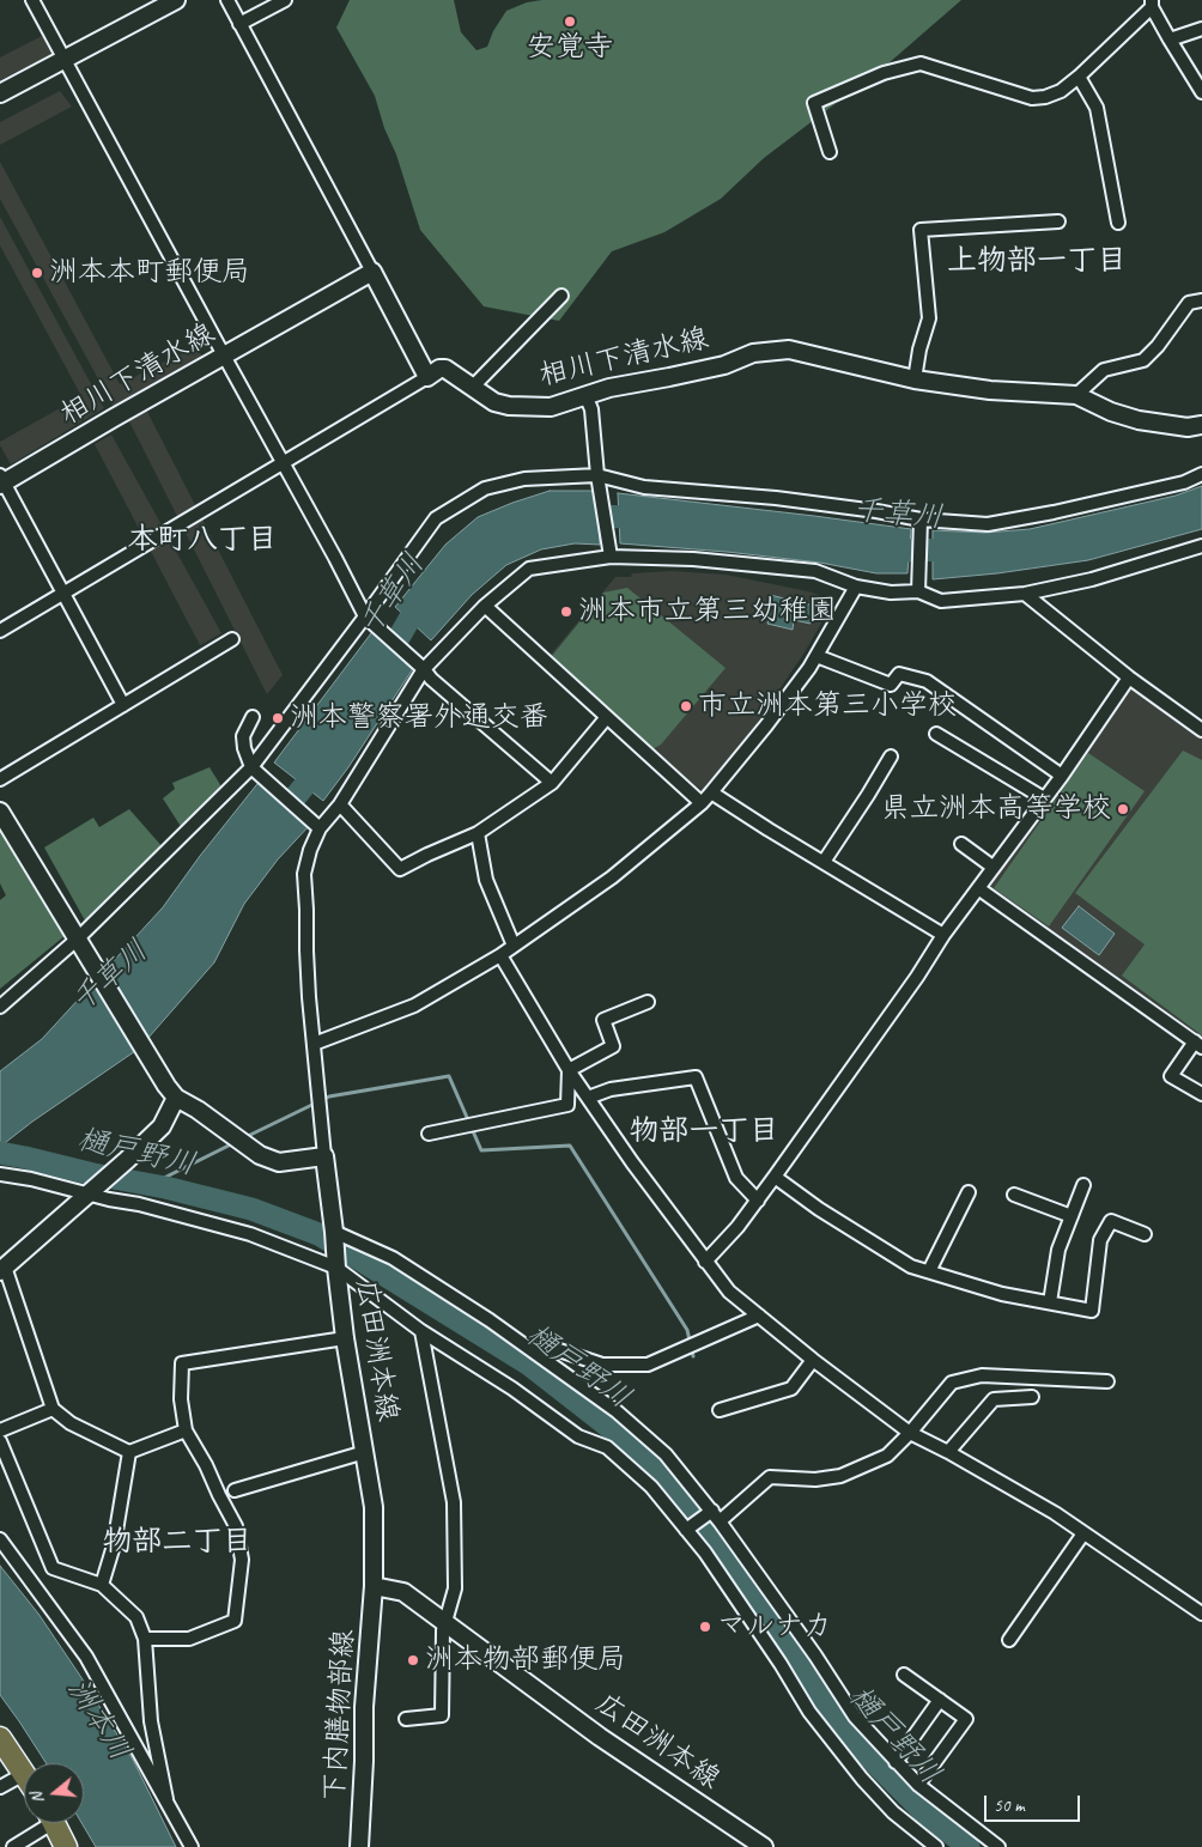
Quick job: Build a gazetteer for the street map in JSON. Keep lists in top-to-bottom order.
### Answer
{
  "streets": {
    "main road": ["相川下清水線", "広田洲本線", "下内膳物部線"]
  },
  "crossings": [
    ["広田洲本線", "下内膳物部線"]
  ],
  "districts": [
    "上物部一丁目",
    "本町八丁目",
    "物部一丁目",
    "物部二丁目"
  ],
  "water": ["千草川", "樋戸野川", "洲本川"],
  "places": [
    "安覚寺",
    "洲本本町郵便局",
    "洲本市立第三幼稚園",
    "市立洲本第三小学校",
    "洲本警察署外通交番",
    "県立洲本高等学校",
    "マルナカ",
    "洲本物部郵便局"
  ],
  "scale_bar": "50 m",
  "north": "left"
}
